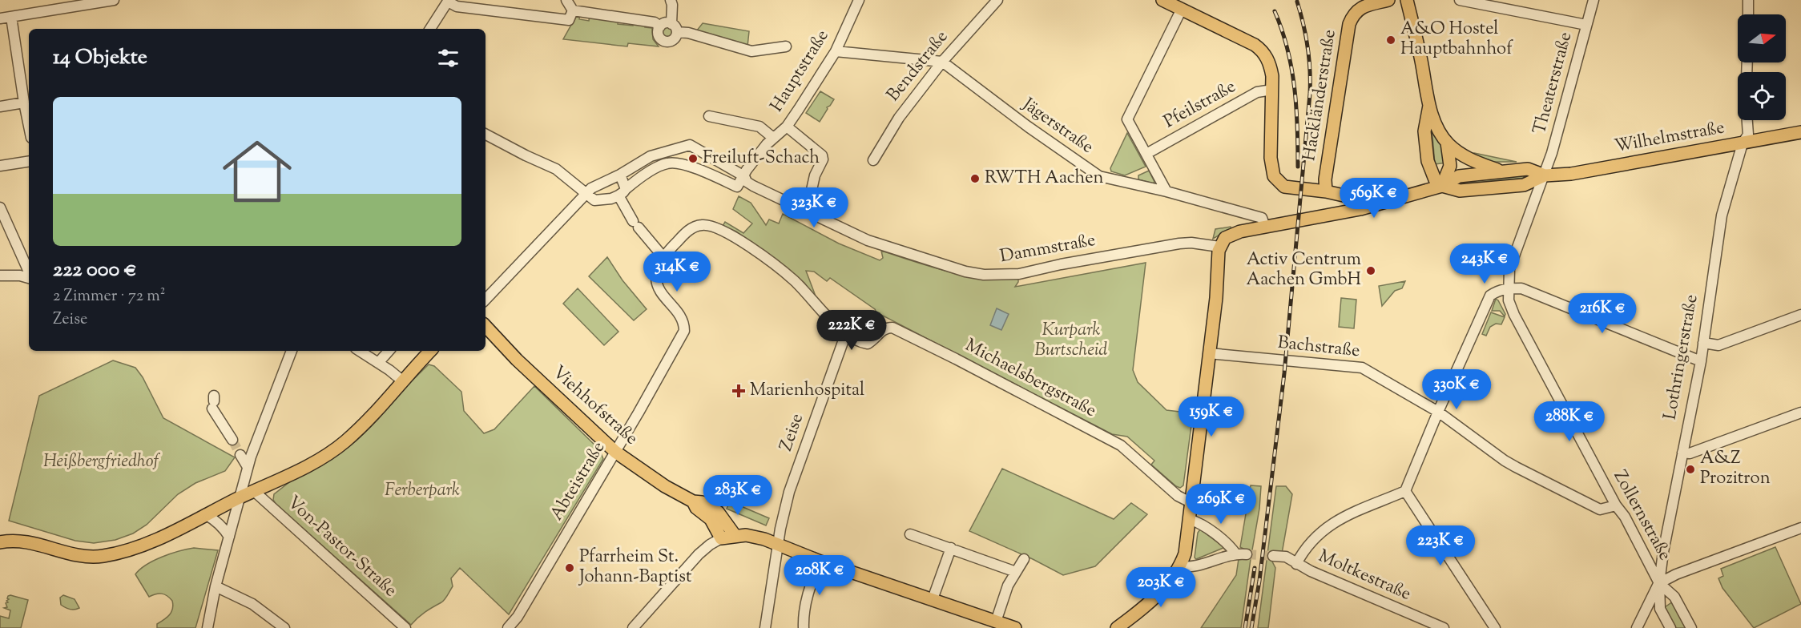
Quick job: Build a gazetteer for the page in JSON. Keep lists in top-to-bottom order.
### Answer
{
  "streets": {
    "main road": ["Hackländerstraße", "Wilhelmstraße", "Viehhofstraße"],
    "street": [
      "Bendstraße",
      "Hauptstraße",
      "Theaterstraße",
      "Pfeilstraße",
      "Jägerstraße",
      "Dammstraße",
      "Bachstraße",
      "Lothringerstraße",
      "Michaelsbergstraße",
      "Zeise",
      "Abteistraße",
      "Zollernstraße",
      "Von-Pastor-Straße",
      "Moltkestraße"
    ]
  },
  "crossings": [
    ["Bendstraße", "Jägerstraße"],
    ["Hauptstraße", "Dammstraße"],
    ["Theaterstraße", "Wilhelmstraße"],
    ["Theaterstraße", "Zollernstraße"],
    ["Wilhelmstraße", "Lothringerstraße"],
    ["Wilhelmstraße", "Zollernstraße"],
    ["Bachstraße", "Zollernstraße"],
    ["Lothringerstraße", "Zollernstraße"],
    ["Michaelsbergstraße", "Zeise"],
    ["Viehhofstraße", "Abteistraße"]
  ],
  "parks": ["Kurpark Burtscheid", "Heißbergfriedhof", "Ferberpark"],
  "places": {
    "other": [
      "A&O Hostel Hauptbahnhof",
      "Freiluft-Schach",
      "RWTH Aachen",
      "Activ Centrum Aachen GmbH",
      "A&Z Prozitron",
      "Pfarrheim St. Johann-Baptist"
    ],
    "health": ["Marienhospital"]
  },
  "north": "right",
  "page": {
    "heading": "14 Objekte",
    "list": [
      {
        "name": "222 000 €",
        "note": "2 Zimmer · 72 m² · Zeise"
      }
    ],
    "price": [
      "569K €",
      "323K €",
      "243K €",
      "314K €",
      "216K €",
      "222K €",
      "330K €",
      "159K €",
      "288K €",
      "283K €",
      "269K €",
      "223K €",
      "208K €",
      "203K €"
    ]
  }
}
